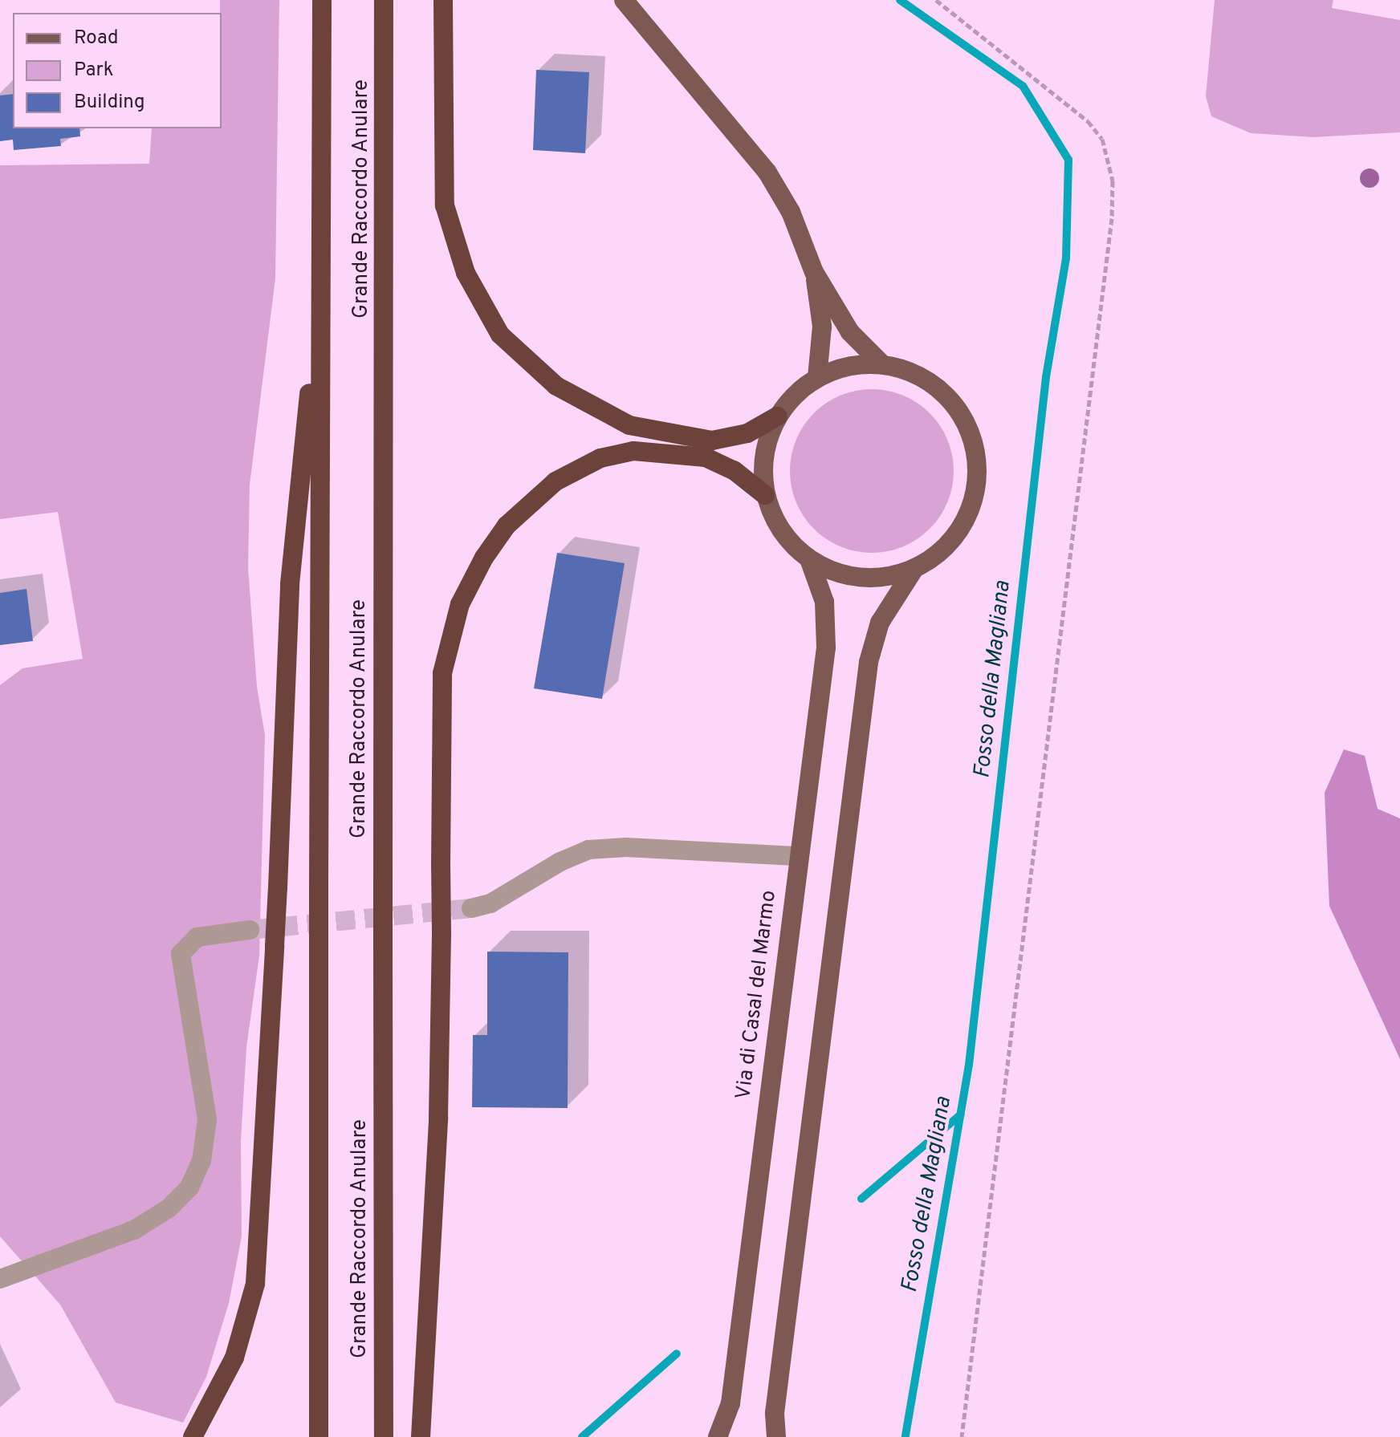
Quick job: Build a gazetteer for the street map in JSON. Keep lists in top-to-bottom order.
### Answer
{
  "streets": {
    "highway": ["Grande Raccordo Anulare"],
    "main road": ["Via di Casal del Marmo"]
  },
  "water": ["Fosso della Magliana"],
  "legend": ["Road", "Park", "Building"]
}
